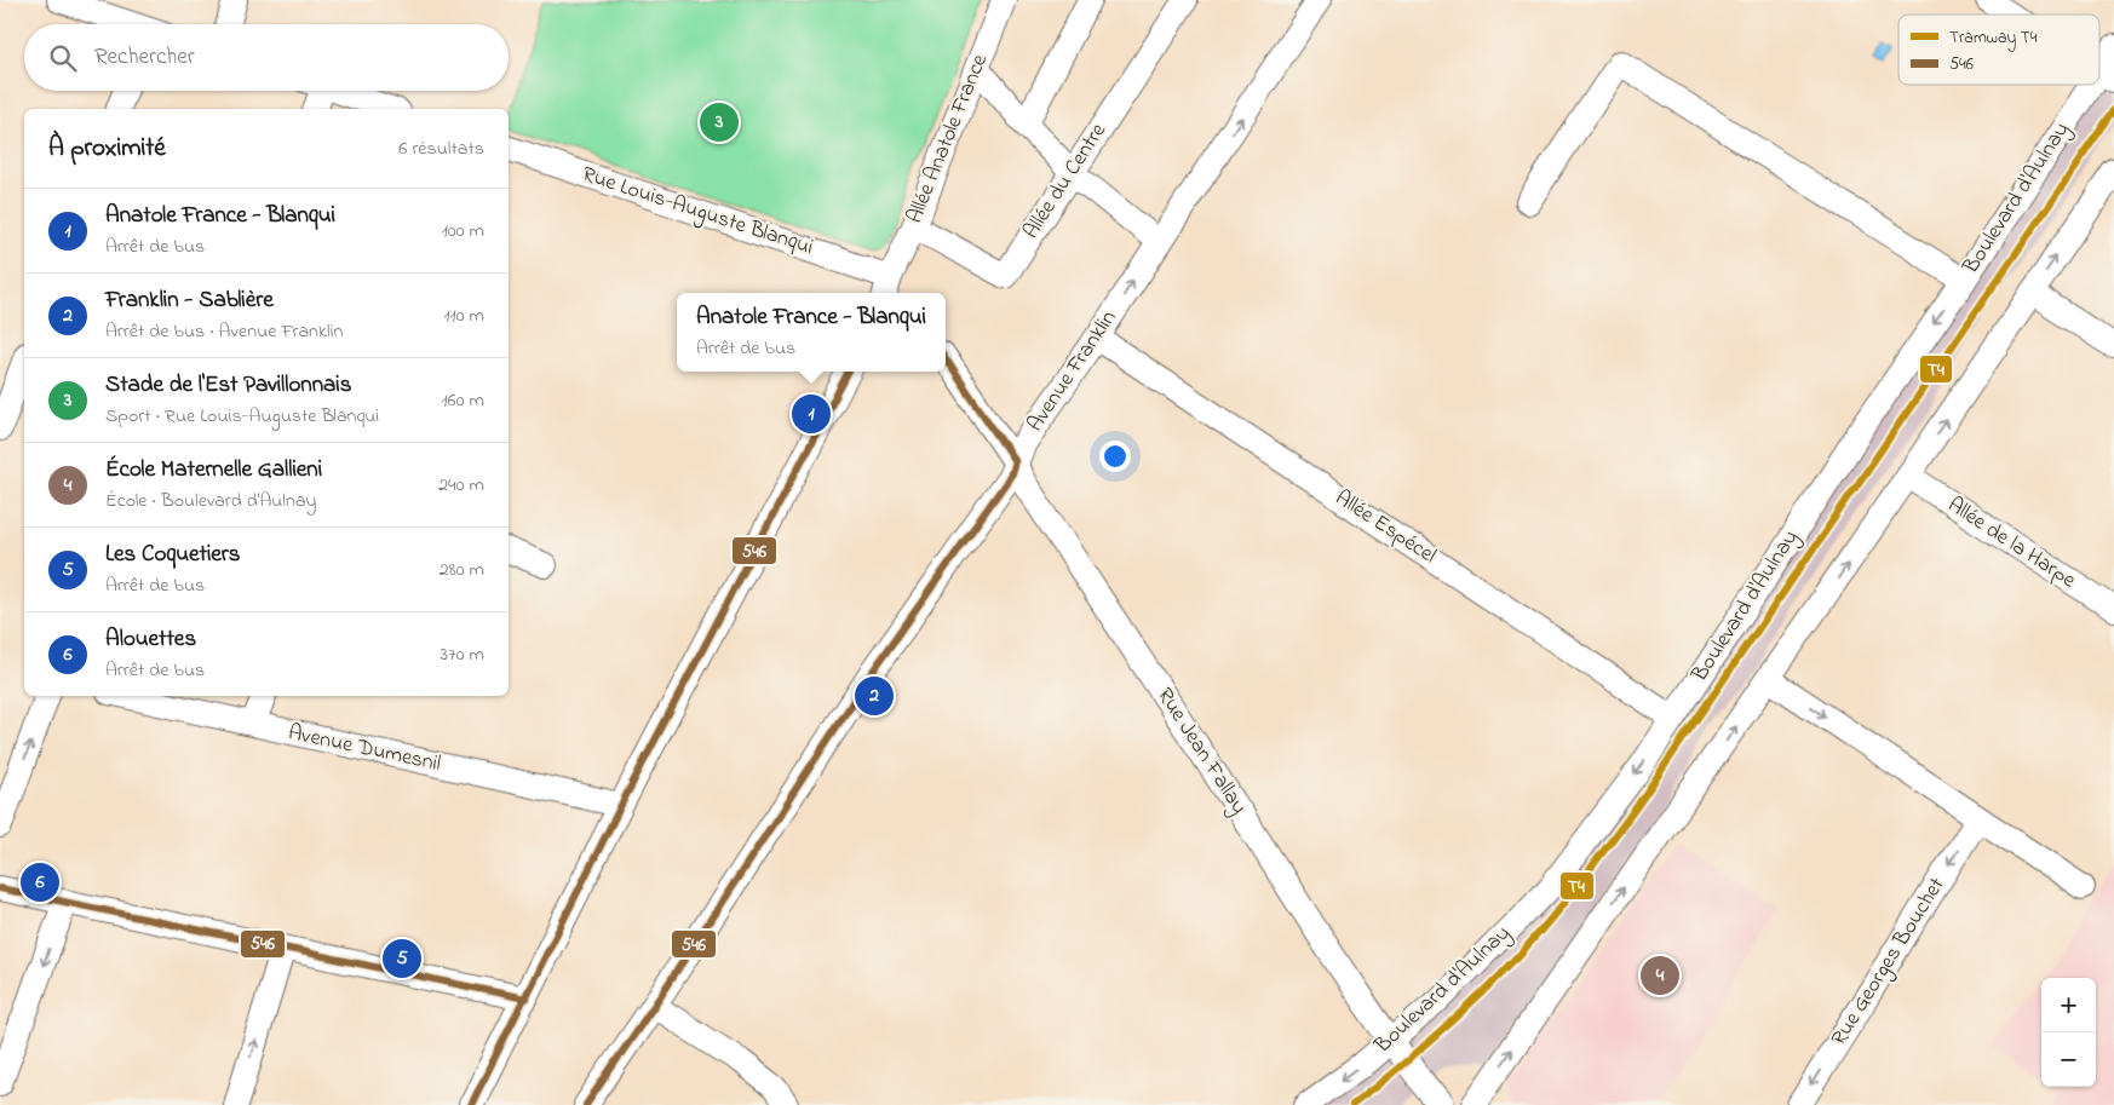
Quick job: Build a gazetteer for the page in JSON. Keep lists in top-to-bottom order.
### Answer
{
  "streets": {
    "street": [
      "Allée Anatole France",
      "Allée du Centre",
      "Boulevard d'Aulnay",
      "Rue Louis-Auguste Blanqui",
      "Avenue Franklin",
      "Allée Espécel",
      "Allée de la Harpe",
      "Avenue Dumesnil",
      "Rue Jean Fallay",
      "Rue Georges Bouchet"
    ]
  },
  "crossings": [
    ["Allée Anatole France", "Allée du Centre"],
    ["Allée Anatole France", "Rue Louis-Auguste Blanqui"],
    ["Boulevard d'Aulnay", "Allée Espécel"],
    ["Boulevard d'Aulnay", "Rue Jean Fallay"],
    ["Avenue Franklin", "Allée Espécel"],
    ["Avenue Franklin", "Rue Jean Fallay"]
  ],
  "one_way": ["Rue Georges Bouchet"],
  "lines": ["tram line T4", "transit line 546"],
  "legend": ["Tramway T4", "546"],
  "page": {
    "search": "Rechercher",
    "pins": [
      "3",
      "1",
      "2",
      "6",
      "5",
      "4"
    ],
    "heading": ["À proximité", "6 résultats"],
    "list": [
      {
        "mark": "1",
        "name": "Anatole France - Blanqui",
        "note": "Arrêt de bus",
        "value": "100 m"
      },
      {
        "mark": "2",
        "name": "Franklin - Sablière",
        "note": "Arrêt de bus · Avenue Franklin",
        "value": "110 m"
      },
      {
        "mark": "3",
        "name": "Stade de l'Est Pavillonnais",
        "note": "Sport · Rue Louis-Auguste Blanqui",
        "value": "160 m"
      },
      {
        "mark": "4",
        "name": "École Maternelle Gallieni",
        "note": "École · Boulevard d'Aulnay",
        "value": "240 m"
      },
      {
        "mark": "5",
        "name": "Les Coquetiers",
        "note": "Arrêt de bus",
        "value": "280 m"
      },
      {
        "mark": "6",
        "name": "Alouettes",
        "note": "Arrêt de bus",
        "value": "370 m"
      }
    ],
    "popup": ["Anatole France - Blanqui", "Arrêt de bus"],
    "map_buttons": ["+", "−"]
  }
}
